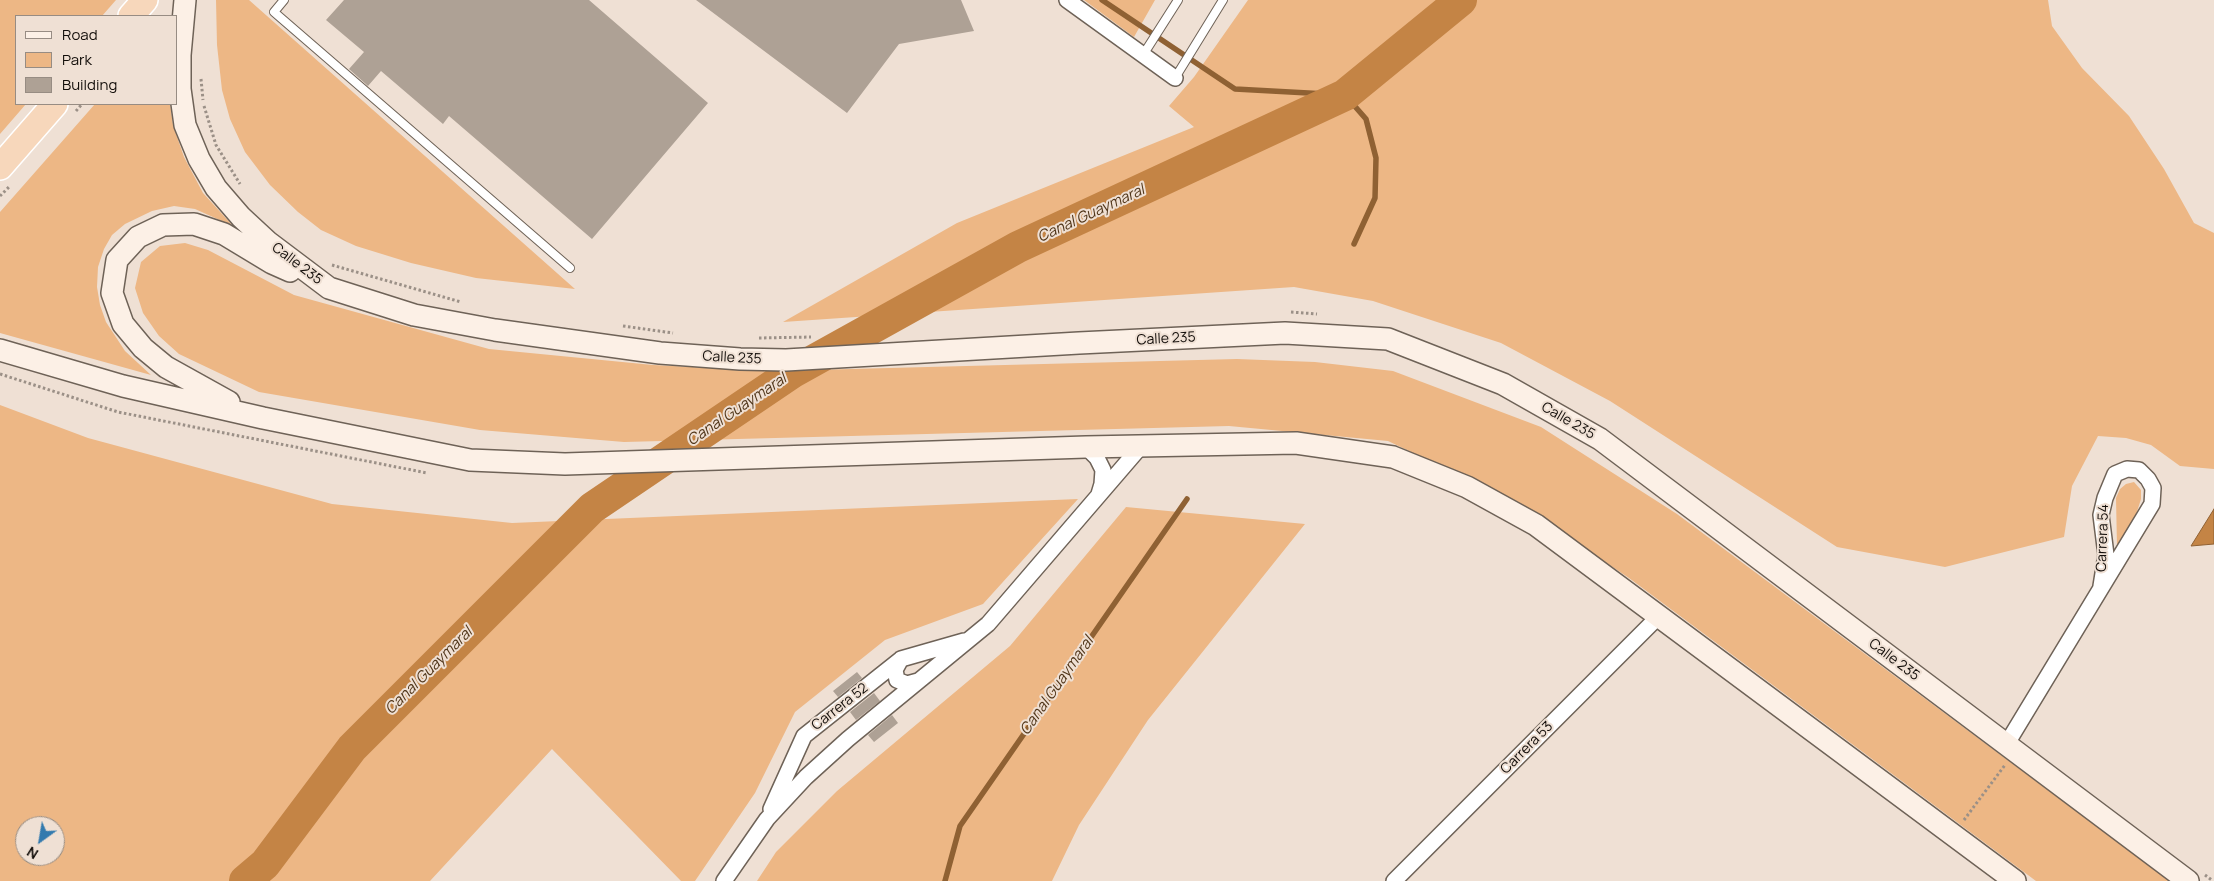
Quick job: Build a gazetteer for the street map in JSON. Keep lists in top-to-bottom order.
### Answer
{
  "streets": {
    "main road": ["Calle 235"],
    "street": ["Carrera 54", "Carrera 52", "Carrera 53"]
  },
  "crossings": [
    ["Calle 235", "Carrera 54"]
  ],
  "water": ["Canal Guaymaral"],
  "legend": ["Road", "Park", "Building"],
  "north": "bottom left"
}
